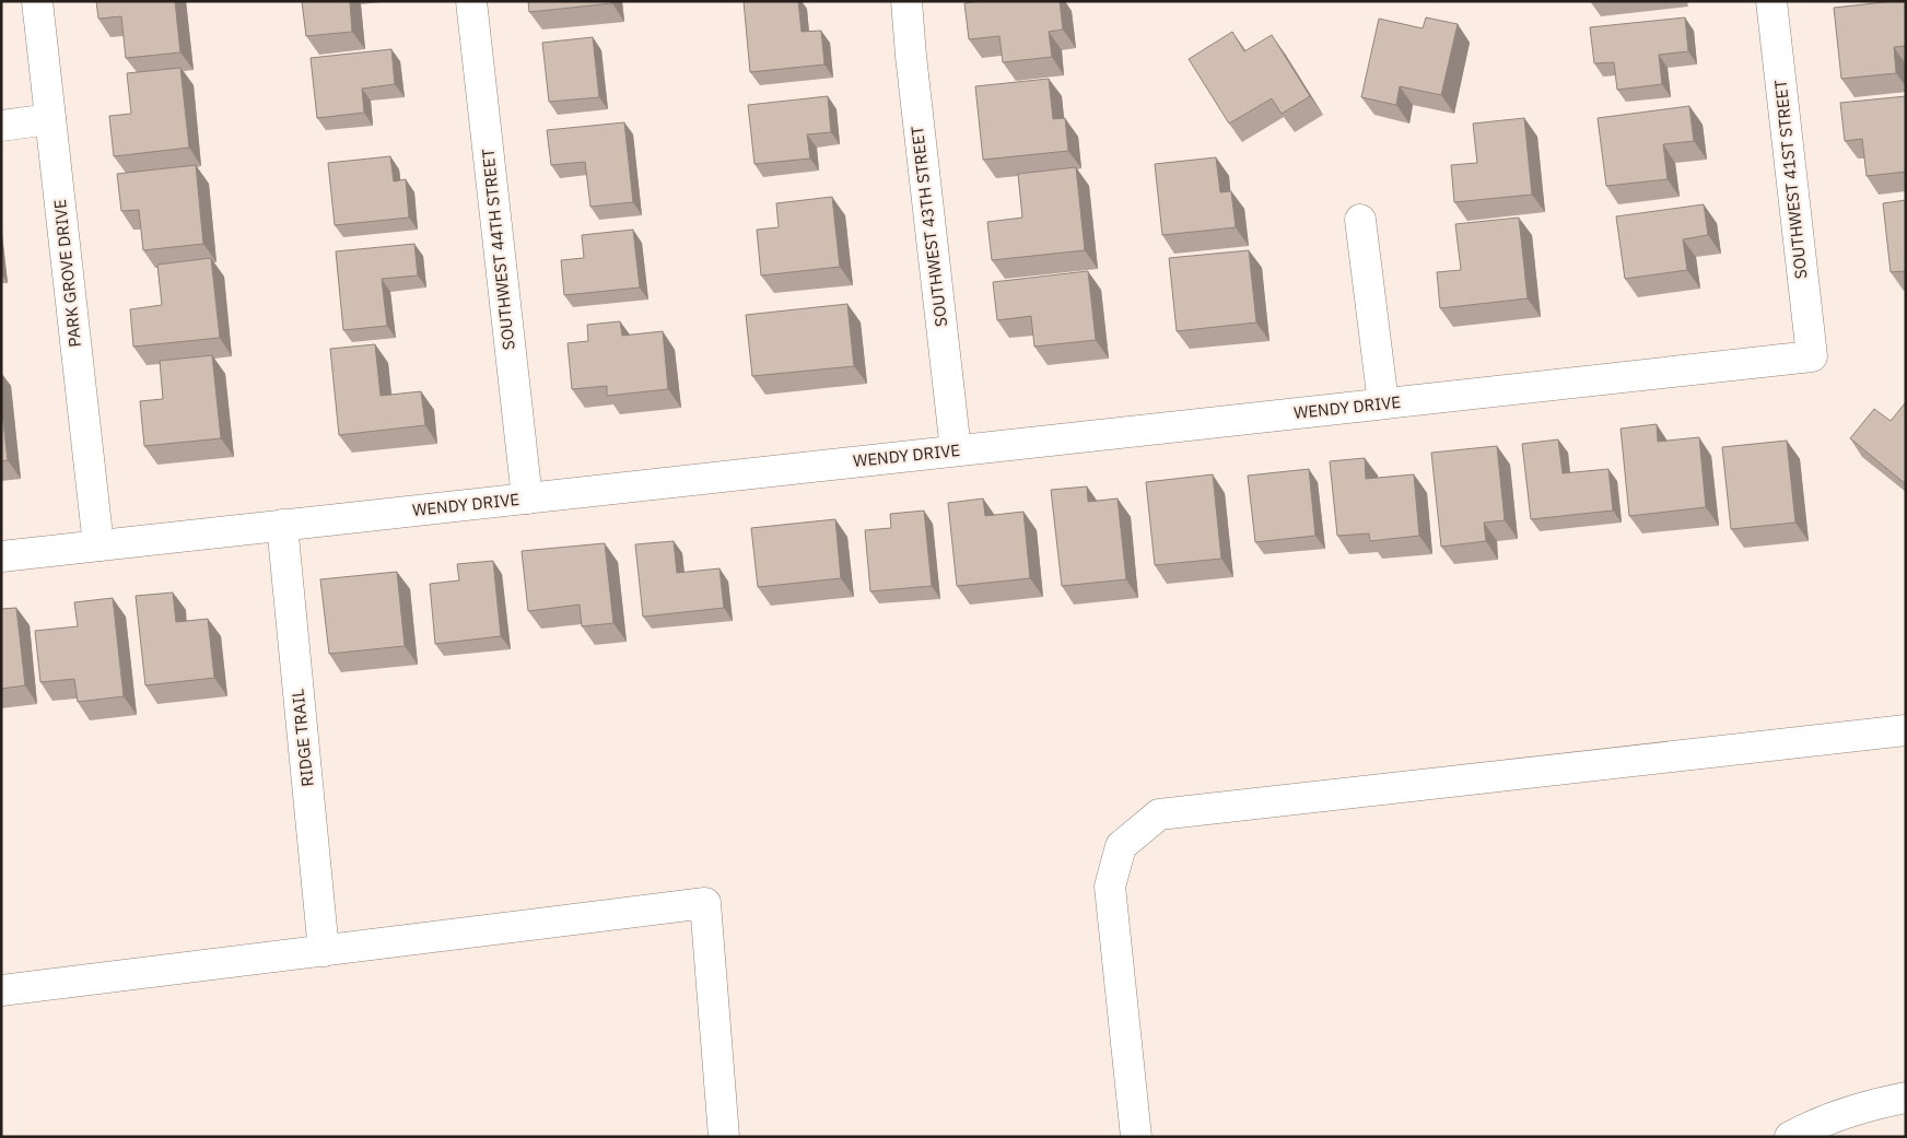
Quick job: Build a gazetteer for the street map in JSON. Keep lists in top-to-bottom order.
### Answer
{
  "streets": {
    "street": [
      "SOUTHWEST 41ST STREET",
      "SOUTHWEST 43TH STREET",
      "SOUTHWEST 44TH STREET",
      "PARK GROVE DRIVE",
      "WENDY DRIVE",
      "RIDGE TRAIL"
    ]
  },
  "crossings": [
    ["SOUTHWEST 41ST STREET", "WENDY DRIVE"],
    ["SOUTHWEST 43TH STREET", "WENDY DRIVE"],
    ["SOUTHWEST 44TH STREET", "WENDY DRIVE"],
    ["PARK GROVE DRIVE", "WENDY DRIVE"],
    ["WENDY DRIVE", "RIDGE TRAIL"]
  ]
}
